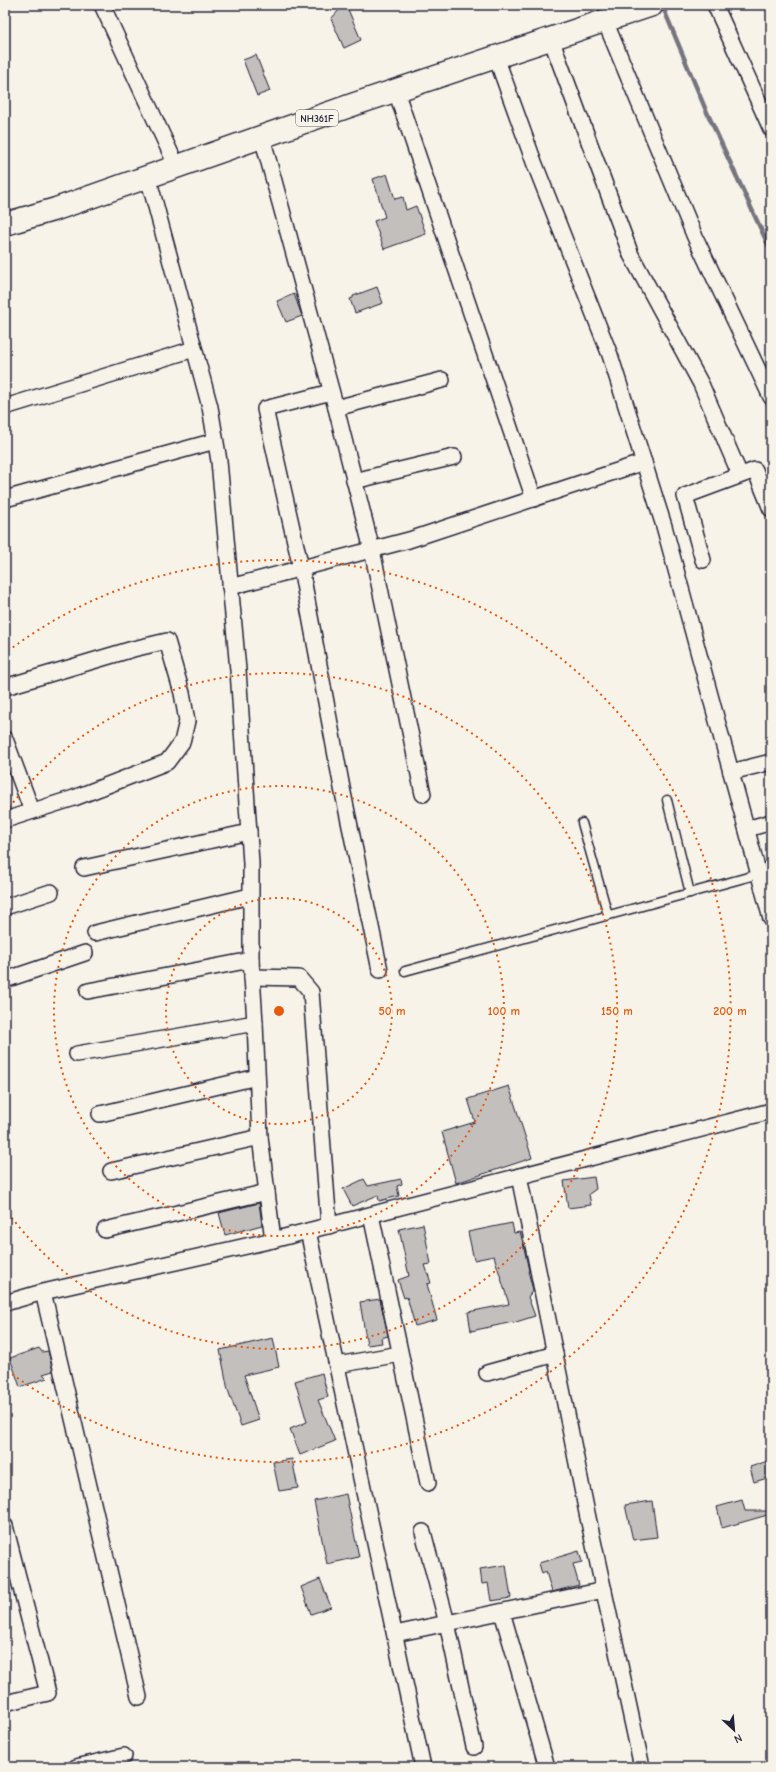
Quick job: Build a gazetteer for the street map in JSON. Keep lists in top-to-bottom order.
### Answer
{
  "streets": {
    "highway": ["NH361F"]
  },
  "north": "bottom right",
  "rings": [
    "50 m",
    "100 m",
    "150 m",
    "200 m"
  ]
}
